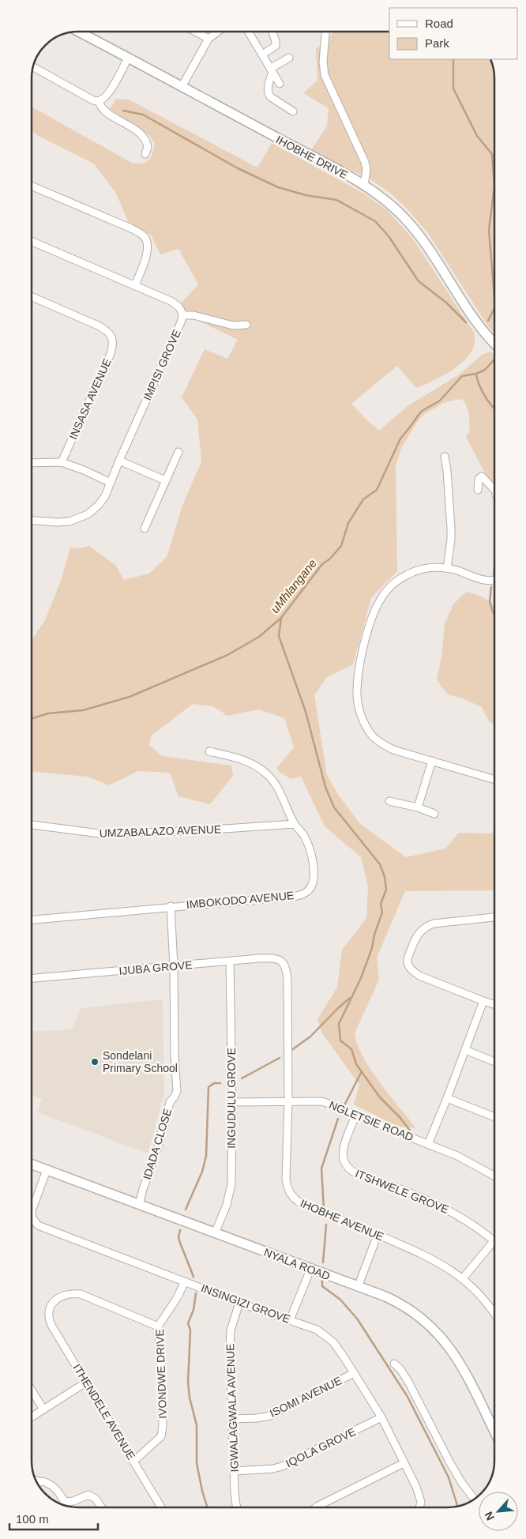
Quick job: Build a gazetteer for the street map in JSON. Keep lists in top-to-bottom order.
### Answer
{
  "streets": {
    "street": [
      "IHOBHE DRIVE",
      "IMPISI GROVE",
      "INSASA AVENUE",
      "UMZABALAZO AVENUE",
      "IMBOKODO AVENUE",
      "IJUBA GROVE",
      "INGUDULU GROVE",
      "NGLETSIE ROAD",
      "IDADA CLOSE",
      "ITSHWELE GROVE",
      "IHOBHE AVENUE",
      "NYALA ROAD",
      "INSINGIZI GROVE",
      "IVONDWE DRIVE",
      "ISOMI AVENUE",
      "IGWALAGWALA AVENUE",
      "ITHENDELE AVENUE",
      "IQOLA GROVE"
    ]
  },
  "crossings": [
    ["UMZABALAZO AVENUE", "IMBOKODO AVENUE"],
    ["IMBOKODO AVENUE", "IDADA CLOSE"],
    ["IJUBA GROVE", "INGUDULU GROVE"],
    ["IJUBA GROVE", "IDADA CLOSE"],
    ["IJUBA GROVE", "IHOBHE AVENUE"],
    ["INGUDULU GROVE", "NGLETSIE ROAD"],
    ["INGUDULU GROVE", "NYALA ROAD"],
    ["NGLETSIE ROAD", "ITSHWELE GROVE"],
    ["NGLETSIE ROAD", "IHOBHE AVENUE"],
    ["IDADA CLOSE", "NYALA ROAD"],
    ["NYALA ROAD", "INSINGIZI GROVE"],
    ["INSINGIZI GROVE", "IVONDWE DRIVE"],
    ["INSINGIZI GROVE", "ISOMI AVENUE"],
    ["INSINGIZI GROVE", "IGWALAGWALA AVENUE"],
    ["INSINGIZI GROVE", "IQOLA GROVE"],
    ["IVONDWE DRIVE", "ITHENDELE AVENUE"],
    ["ISOMI AVENUE", "IGWALAGWALA AVENUE"],
    ["IGWALAGWALA AVENUE", "IQOLA GROVE"]
  ],
  "water": ["uMhlangane"],
  "places": ["Sondelani Primary School"],
  "legend": ["Road", "Park"],
  "scale_bar": "100 m",
  "north": "bottom left"
}
